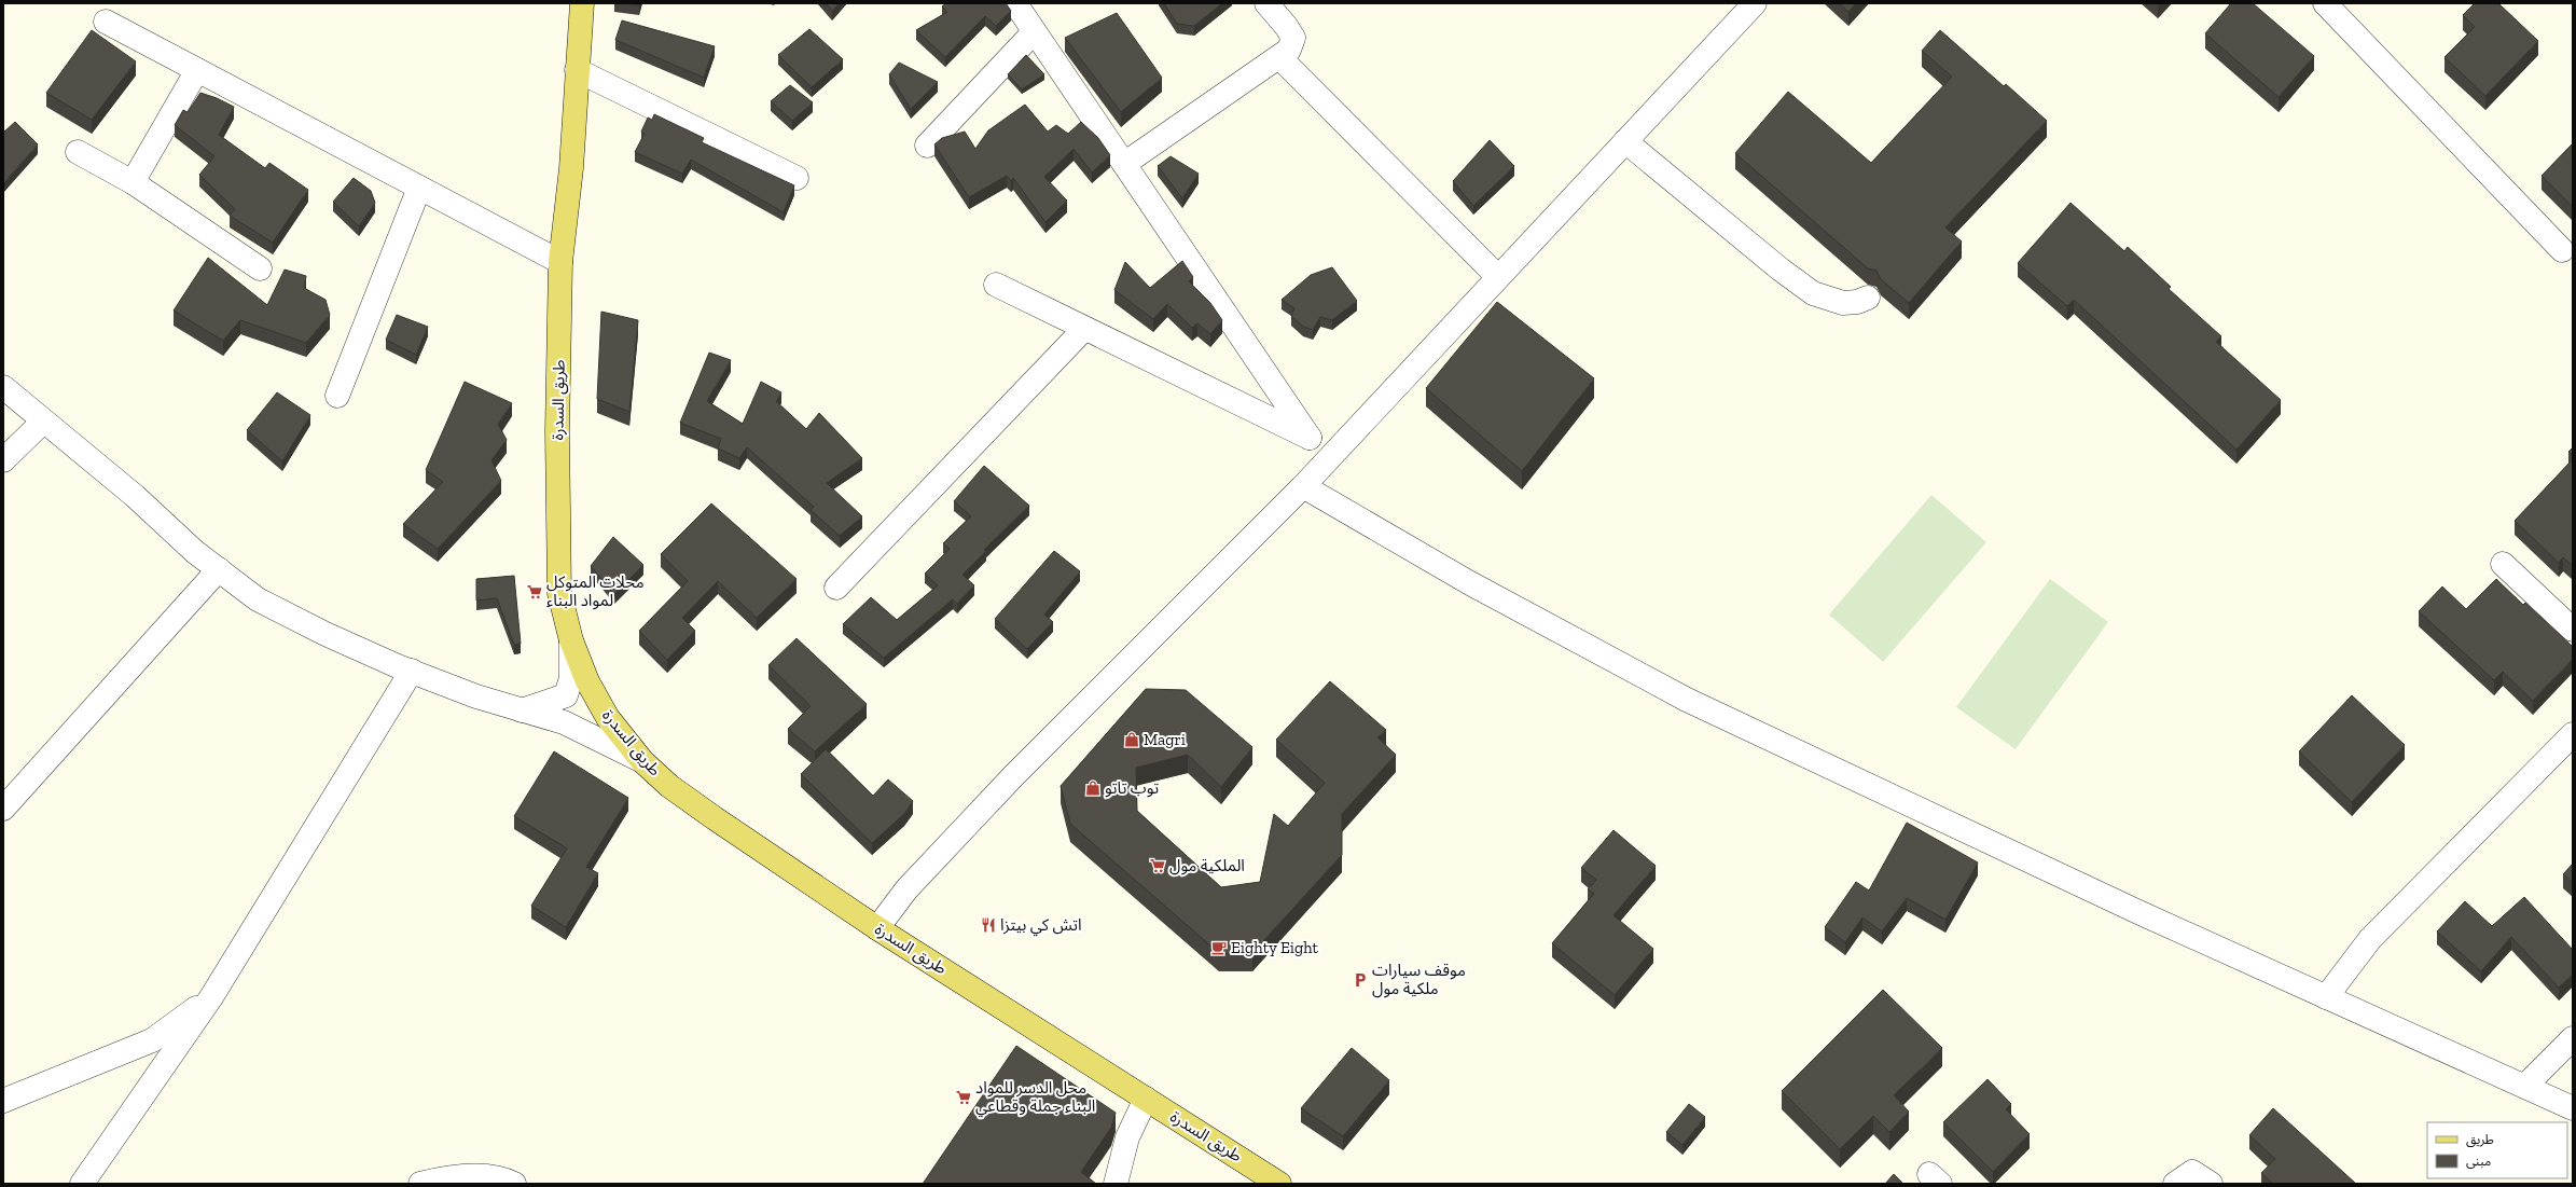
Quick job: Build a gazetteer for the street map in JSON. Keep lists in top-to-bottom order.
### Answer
{
  "streets": {
    "main road": ["طريق السدرة"]
  },
  "places": {
    "supermarket": ["محلات المتوكل لمواد البناء", "الملكية مول", "محل الدسر للمواد البناء جملة وقطاعي"],
    "shop": ["Magri", "توب تاتو"],
    "restaurant": ["اتش كي بيتزا"],
    "cafe": ["Eighty Eight"],
    "parking": ["موقف سيارات ملكية مول"]
  },
  "legend": ["طريق", "مبنى"]
}
